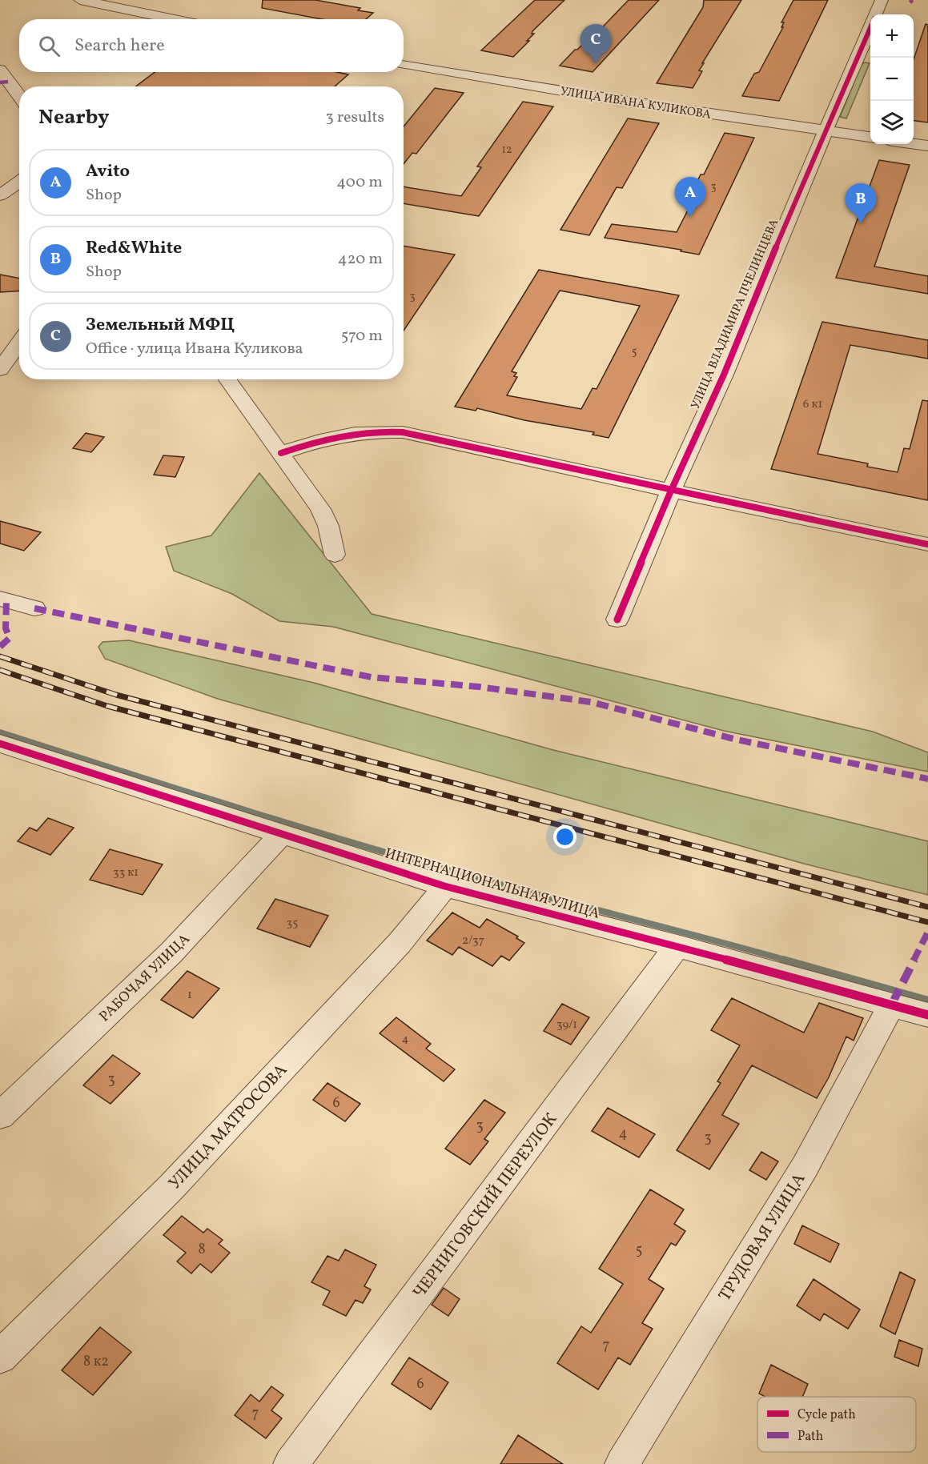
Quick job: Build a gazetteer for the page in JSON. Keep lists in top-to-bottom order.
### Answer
{
  "streets": {
    "street": [
      "УЛИЦА ИВАНА КУЛИКОВА",
      "УЛИЦА ВЛАДИМИРА ПЧЕЛИНЦЕВА",
      "ИНТЕРНАЦИОНАЛЬНАЯ УЛИЦА",
      "РАБОЧАЯ УЛИЦА",
      "УЛИЦА МАТРОСОВА",
      "ЧЕРНИГОВСКИЙ ПЕРЕУЛОК",
      "ТРУДОВАЯ УЛИЦА"
    ]
  },
  "crossings": [
    ["УЛИЦА ИВАНА КУЛИКОВА", "УЛИЦА ВЛАДИМИРА ПЧЕЛИНЦЕВА"],
    ["ИНТЕРНАЦИОНАЛЬНАЯ УЛИЦА", "РАБОЧАЯ УЛИЦА"],
    ["ИНТЕРНАЦИОНАЛЬНАЯ УЛИЦА", "УЛИЦА МАТРОСОВА"],
    ["ИНТЕРНАЦИОНАЛЬНАЯ УЛИЦА", "ЧЕРНИГОВСКИЙ ПЕРЕУЛОК"],
    ["ИНТЕРНАЦИОНАЛЬНАЯ УЛИЦА", "ТРУДОВАЯ УЛИЦА"]
  ],
  "house_numbers": [
    "12",
    "3",
    "3",
    "5",
    "6 к1",
    "33 к1",
    "35",
    "2/37",
    "1",
    "39/1",
    "4",
    "3",
    "6",
    "3",
    "4",
    "3",
    "8",
    "5",
    "7",
    "8 к2",
    "6",
    "7"
  ],
  "legend": ["Cycle path", "Path"],
  "page": {
    "map_buttons": ["+", "−"],
    "search": "Search here",
    "pins": ["C", "A", "B"],
    "heading": ["Nearby", "3 results"],
    "list": [
      {
        "mark": "A",
        "name": "Avito",
        "note": "Shop",
        "value": "400 m"
      },
      {
        "mark": "B",
        "name": "Red&White",
        "note": "Shop",
        "value": "420 m"
      },
      {
        "mark": "C",
        "name": "Земельный МФЦ",
        "note": "Office · улица Ивана Куликова",
        "value": "570 m"
      }
    ]
  }
}
